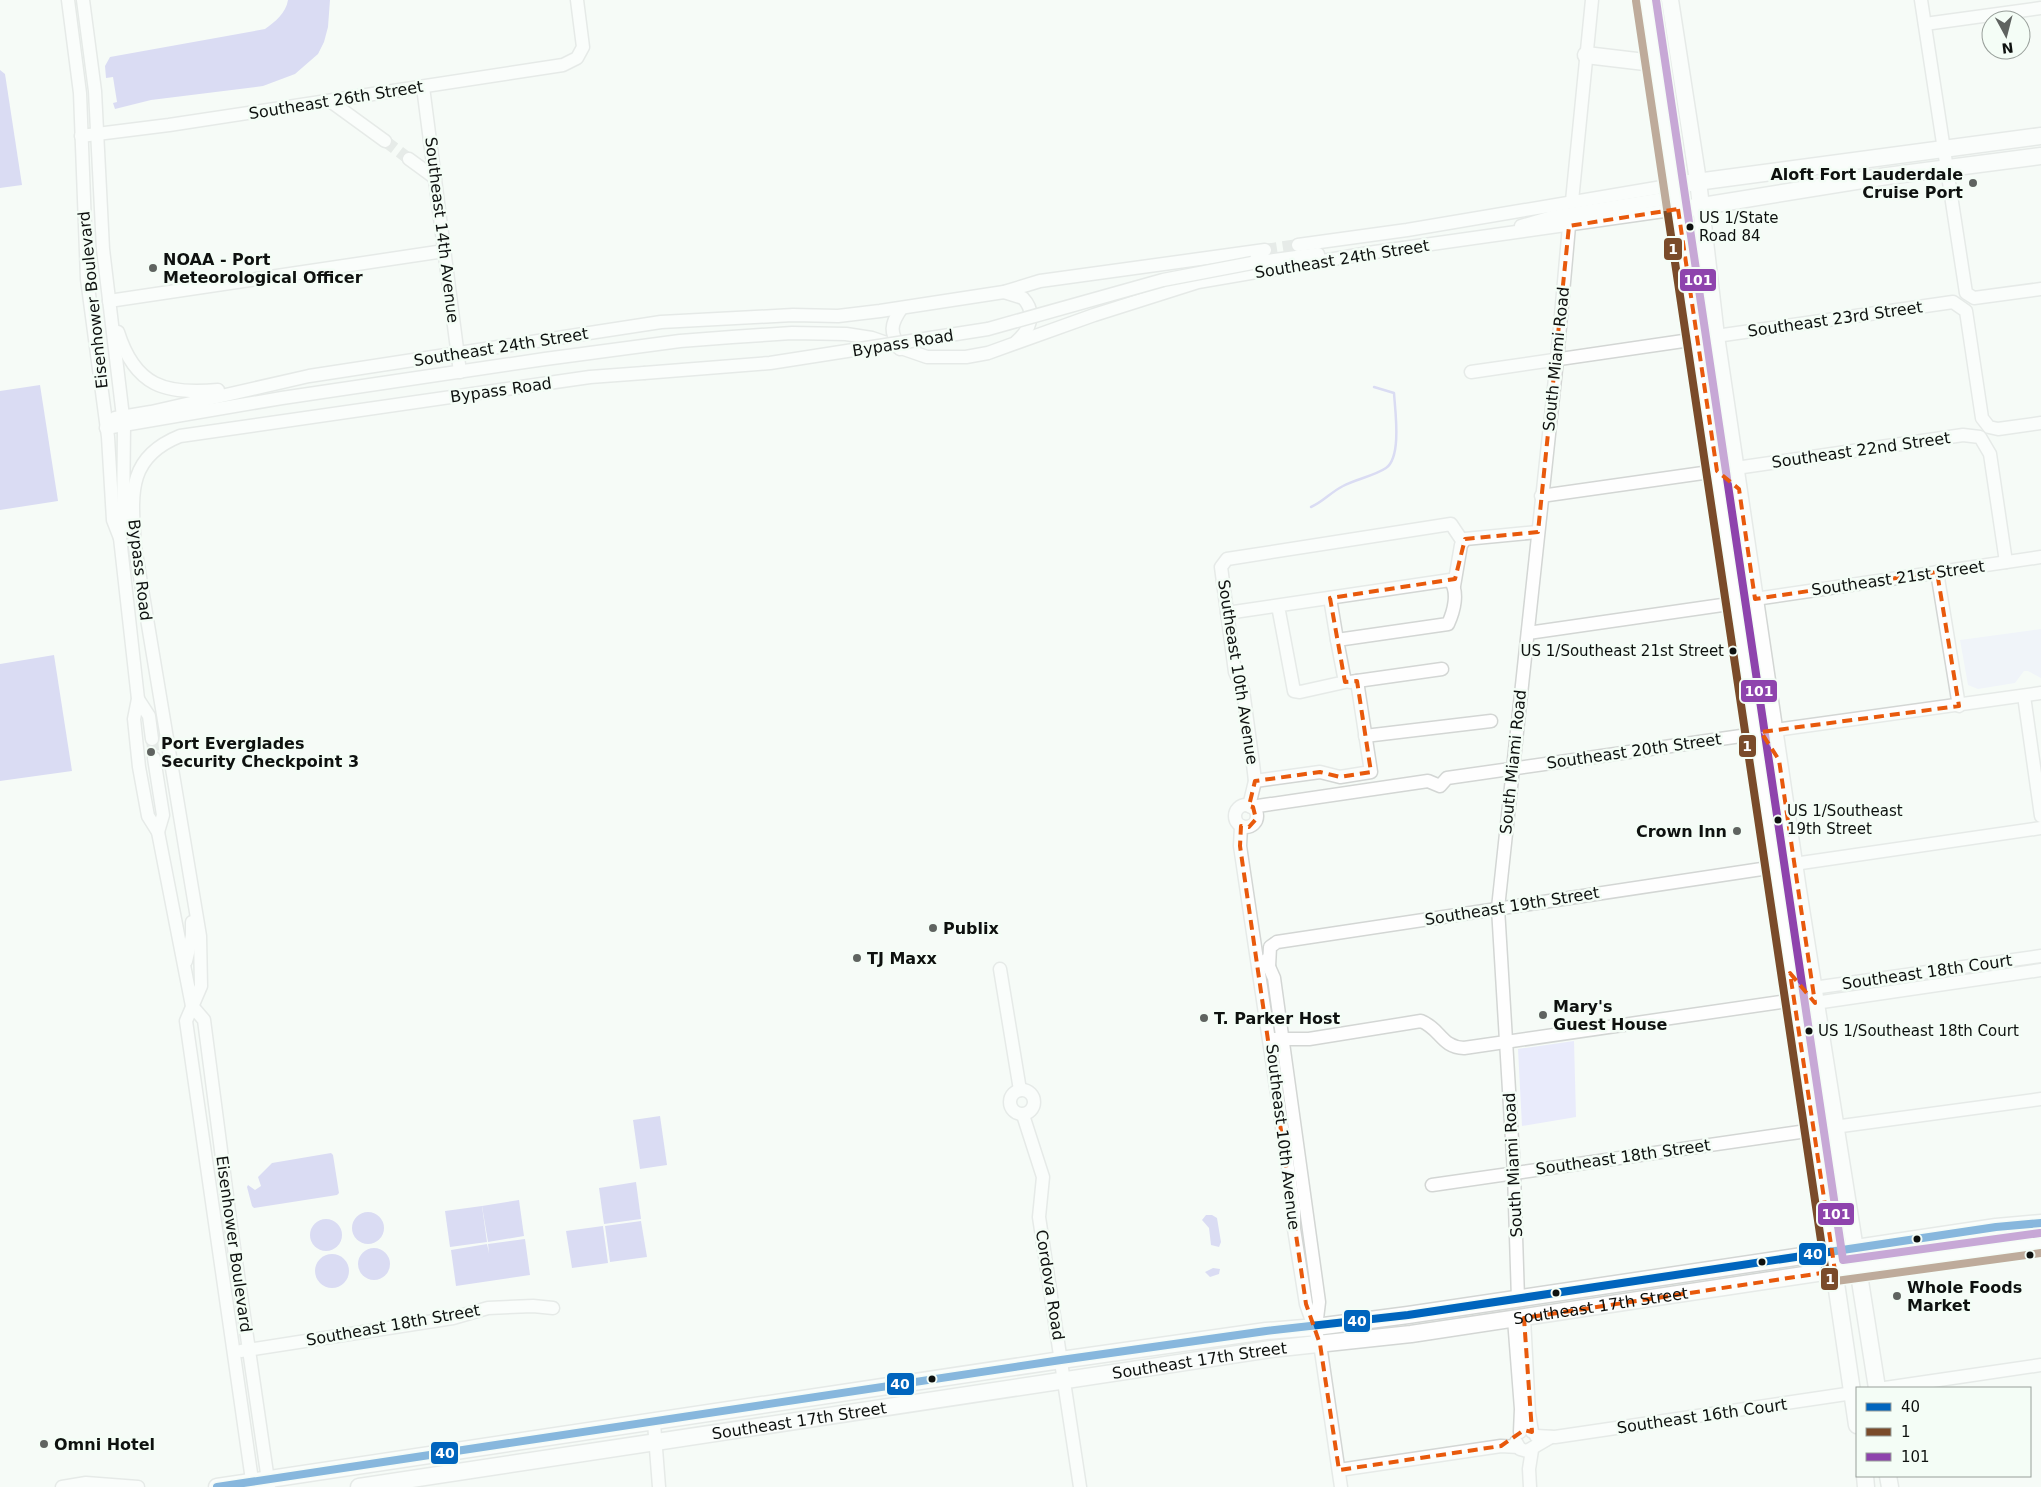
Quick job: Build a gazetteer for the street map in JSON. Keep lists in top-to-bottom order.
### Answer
{
  "streets": {
    "main road": ["Southeast 17th Street"],
    "street": [
      "Southeast 26th Street",
      "Southeast 14th Avenue",
      "Southeast 24th Street",
      "Eisenhower Boulevard",
      "Southeast 23rd Street",
      "Bypass Road",
      "South Miami Road",
      "Southeast 22nd Street",
      "Southeast 21st Street",
      "Southeast 10th Avenue",
      "Southeast 20th Street",
      "Southeast 19th Street",
      "Southeast 18th Court",
      "Southeast 18th Street",
      "Cordova Road",
      "Southeast 16th Court"
    ]
  },
  "crossings": [
    ["Southeast 26th Street", "Southeast 14th Avenue"],
    ["Southeast 26th Street", "Eisenhower Boulevard"],
    ["Southeast 14th Avenue", "Southeast 24th Street"],
    ["Southeast 24th Street", "Eisenhower Boulevard"],
    ["Southeast 24th Street", "Bypass Road"],
    ["Southeast 24th Street", "South Miami Road"],
    ["Eisenhower Boulevard", "Bypass Road"],
    ["Eisenhower Boulevard", "Southeast 18th Street"],
    ["Eisenhower Boulevard", "Southeast 17th Street"],
    ["South Miami Road", "Southeast 20th Street"],
    ["South Miami Road", "Southeast 19th Street"],
    ["South Miami Road", "Southeast 18th Street"],
    ["South Miami Road", "Southeast 17th Street"],
    ["Southeast 22nd Street", "Southeast 21st Street"],
    ["Southeast 10th Avenue", "Southeast 20th Street"],
    ["Southeast 10th Avenue", "Southeast 19th Street"],
    ["Southeast 10th Avenue", "Southeast 17th Street"],
    ["Southeast 10th Avenue", "Southeast 16th Court"],
    ["Cordova Road", "Southeast 17th Street"]
  ],
  "places": [
    "Aloft Fort Lauderdale Cruise Port",
    "US 1/State Road 84",
    "NOAA - Port Meteorological Officer",
    "US 1/Southeast 21st Street",
    "Port Everglades Security Checkpoint 3",
    "US 1/Southeast 19th Street",
    "Crown Inn",
    "Publix",
    "TJ Maxx",
    "Mary's Guest House",
    "T. Parker Host",
    "US 1/Southeast 18th Court",
    "Whole Foods Market",
    "Omni Hotel"
  ],
  "lines": ["transit line 101", "transit line 1", "transit line 40"],
  "legend": ["40", "1", "101"],
  "north": "bottom"
}
